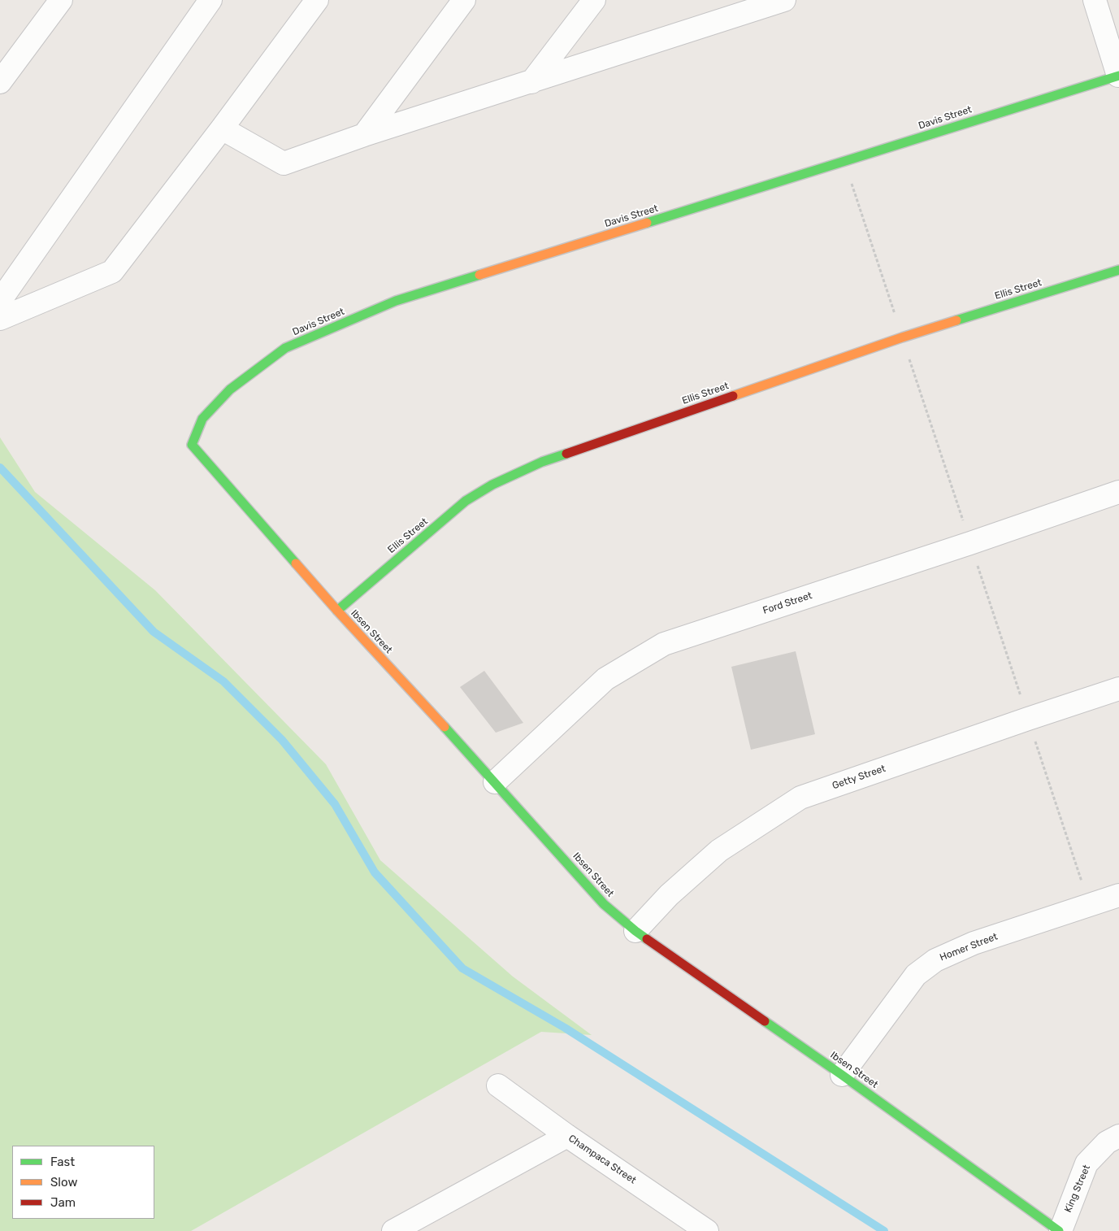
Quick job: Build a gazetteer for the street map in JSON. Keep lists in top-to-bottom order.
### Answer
{
  "streets": {
    "street": [
      "Davis Street",
      "Ellis Street",
      "Ford Street",
      "Ibsen Street",
      "Getty Street",
      "Homer Street",
      "Champaca Street",
      "King Street"
    ]
  },
  "crossings": [
    ["Davis Street", "Ibsen Street"],
    ["Ellis Street", "Ibsen Street"],
    ["Ford Street", "Ibsen Street"],
    ["Ibsen Street", "Getty Street"],
    ["Ibsen Street", "Homer Street"],
    ["Ibsen Street", "King Street"]
  ],
  "legend": ["Fast", "Slow", "Jam"]
}
